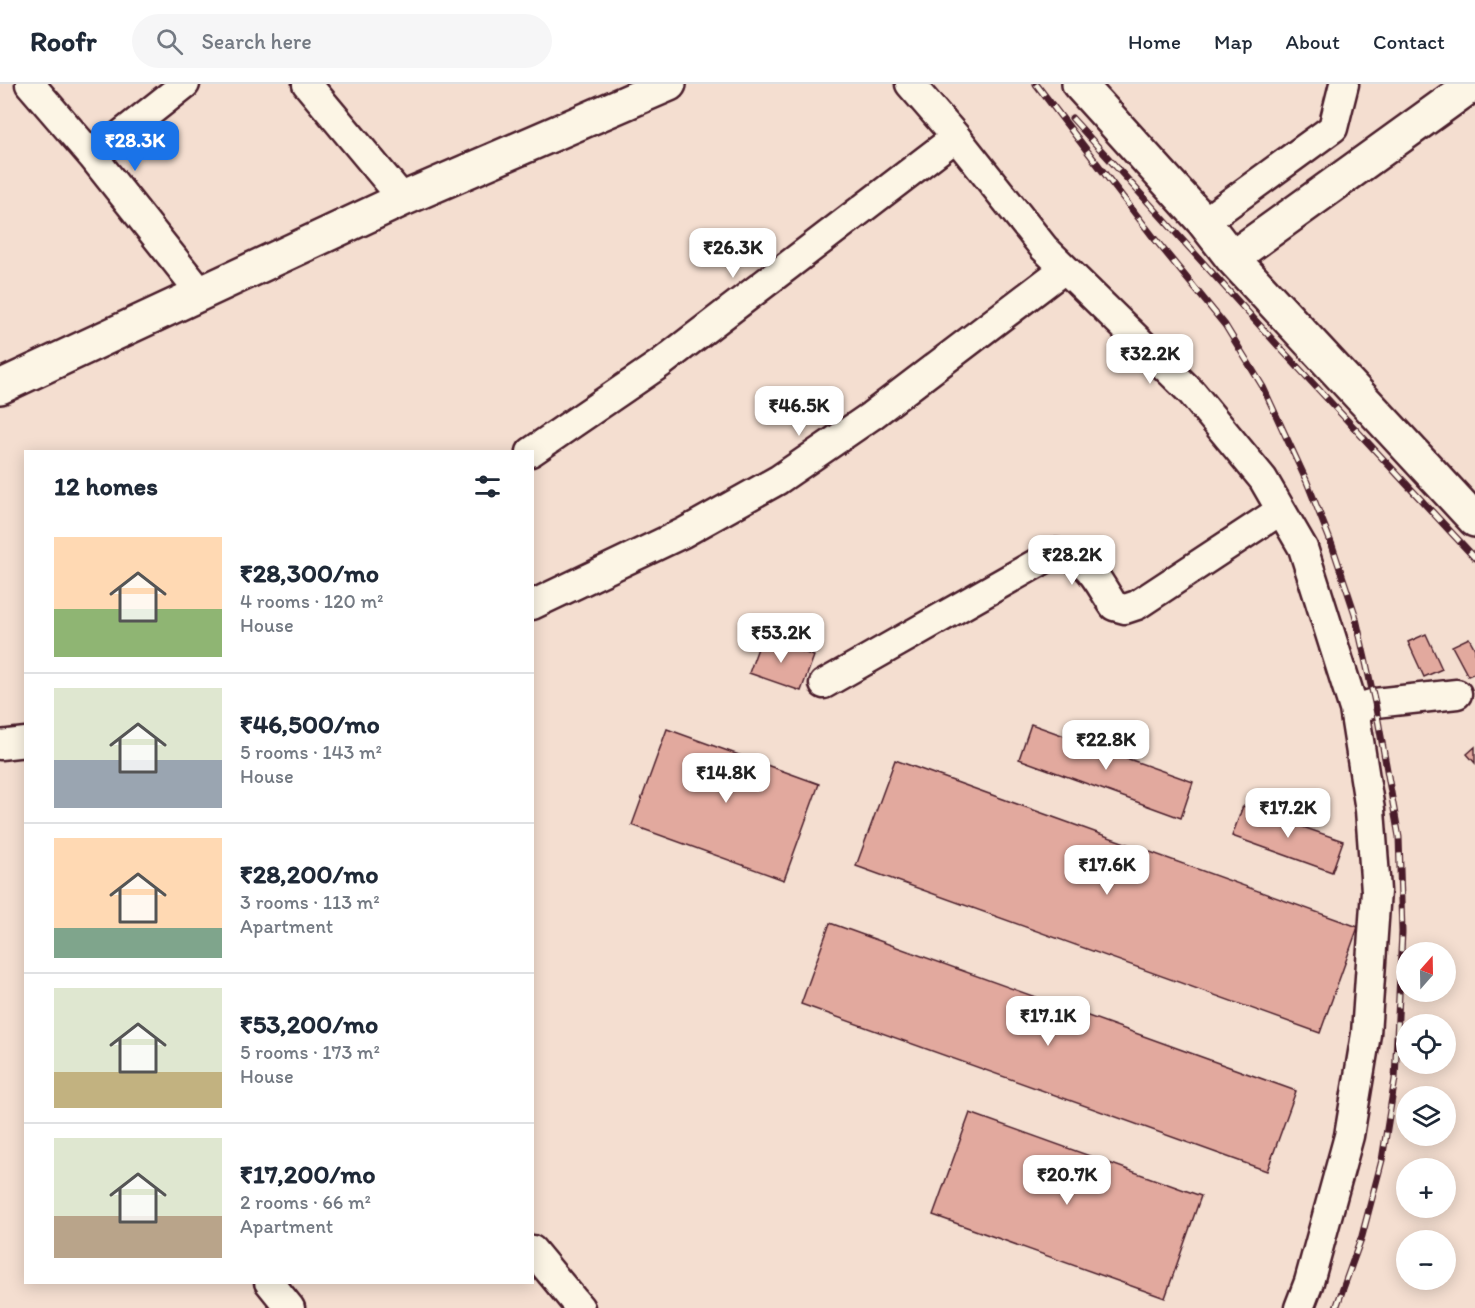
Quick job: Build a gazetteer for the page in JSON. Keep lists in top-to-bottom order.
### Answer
{
  "north": "top",
  "page": {
    "header": "Roofr",
    "search": "Search here",
    "nav": [
      "Home",
      "Map",
      "About",
      "Contact"
    ],
    "price": [
      "₹28.3K",
      "₹26.3K",
      "₹32.2K",
      "₹46.5K",
      "₹28.2K",
      "₹53.2K",
      "₹22.8K",
      "₹14.8K",
      "₹17.2K",
      "₹17.6K",
      "₹17.1K",
      "₹20.7K"
    ],
    "heading": "12 homes",
    "list": [
      {
        "name": "₹28,300/mo",
        "note": "4 rooms · 120 m² · House"
      },
      {
        "name": "₹46,500/mo",
        "note": "5 rooms · 143 m² · House"
      },
      {
        "name": "₹28,200/mo",
        "note": "3 rooms · 113 m² · Apartment"
      },
      {
        "name": "₹53,200/mo",
        "note": "5 rooms · 173 m² · House"
      },
      {
        "name": "₹17,200/mo",
        "note": "2 rooms · 66 m² · Apartment"
      }
    ],
    "map_buttons": ["+", "−"]
  }
}
